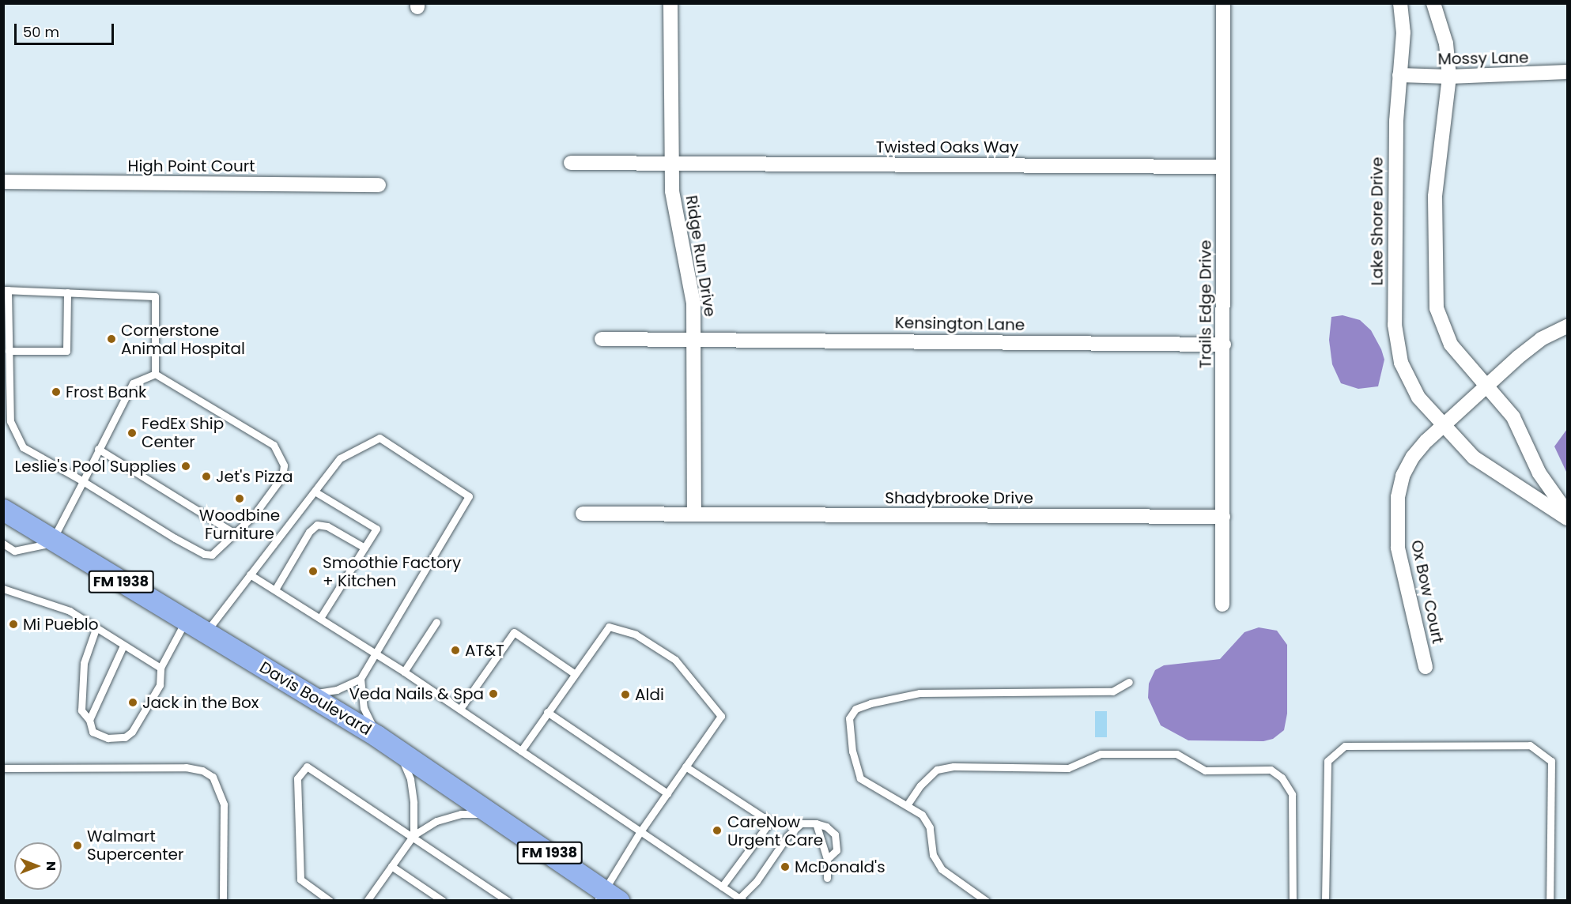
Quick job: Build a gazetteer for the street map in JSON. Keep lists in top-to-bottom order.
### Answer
{
  "streets": {
    "main road": ["FM 1938", "Davis Boulevard"],
    "street": [
      "Mossy Lane",
      "Twisted Oaks Way",
      "High Point Court",
      "Lake Shore Drive",
      "Ridge Run Drive",
      "Trails Edge Drive",
      "Kensington Lane",
      "Shadybrooke Drive",
      "Ox Bow Court"
    ]
  },
  "crossings": [
    ["Mossy Lane", "Lake Shore Drive"],
    ["Twisted Oaks Way", "Ridge Run Drive"],
    ["Twisted Oaks Way", "Trails Edge Drive"],
    ["Lake Shore Drive", "Ox Bow Court"],
    ["Ridge Run Drive", "Kensington Lane"],
    ["Ridge Run Drive", "Shadybrooke Drive"],
    ["Trails Edge Drive", "Kensington Lane"],
    ["Trails Edge Drive", "Shadybrooke Drive"]
  ],
  "places": [
    "Cornerstone Animal Hospital",
    "Frost Bank",
    "FedEx Ship Center",
    "Leslie's Pool Supplies",
    "Jet's Pizza",
    "Woodbine Furniture",
    "Smoothie Factory + Kitchen",
    "Mi Pueblo",
    "AT&T",
    "Veda Nails & Spa",
    "Aldi",
    "Jack in the Box",
    "CareNow Urgent Care",
    "Walmart Supercenter",
    "McDonald's"
  ],
  "scale_bar": "50 m",
  "north": "right"
}
